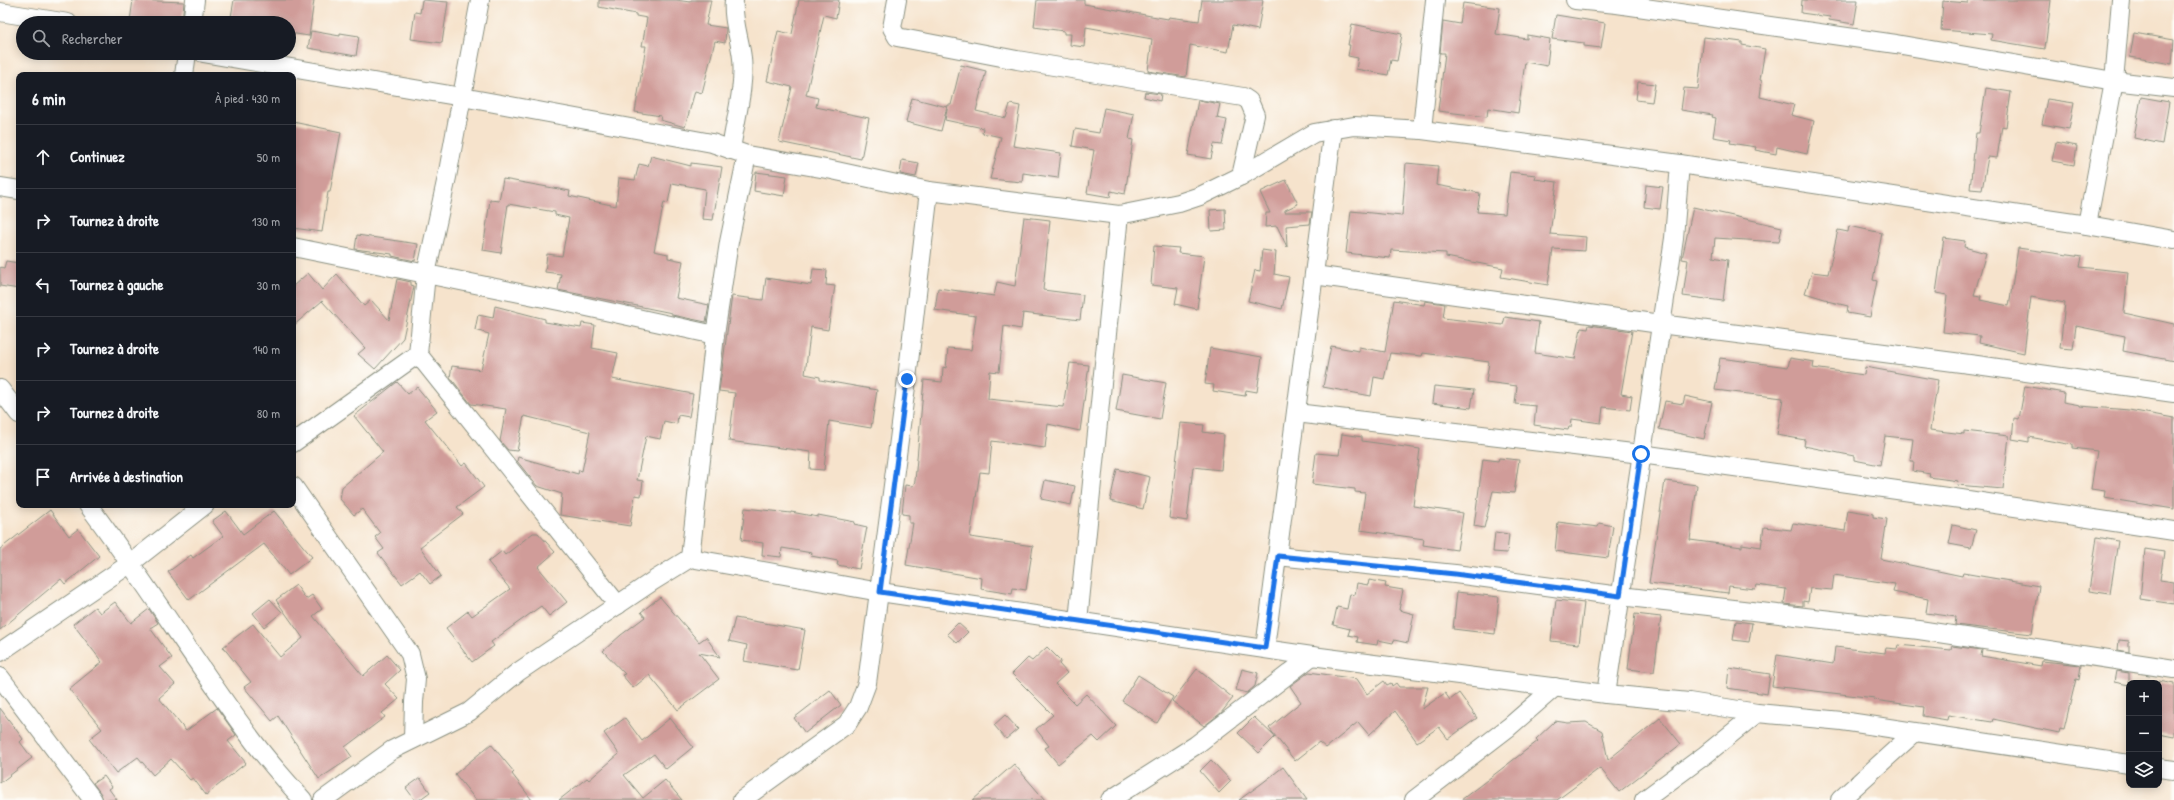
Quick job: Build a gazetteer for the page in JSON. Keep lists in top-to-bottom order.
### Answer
{
  "page": {
    "search": "Rechercher",
    "heading": ["6 min", "À pied · 430 m"],
    "list": [
      ["Continuez", "50 m"],
      ["Tournez à droite", "130 m"],
      ["Tournez à gauche", "30 m"],
      ["Tournez à droite", "140 m"],
      ["Tournez à droite", "80 m"],
      "Arrivée à destination"
    ],
    "map_buttons": ["+", "−"]
  }
}
